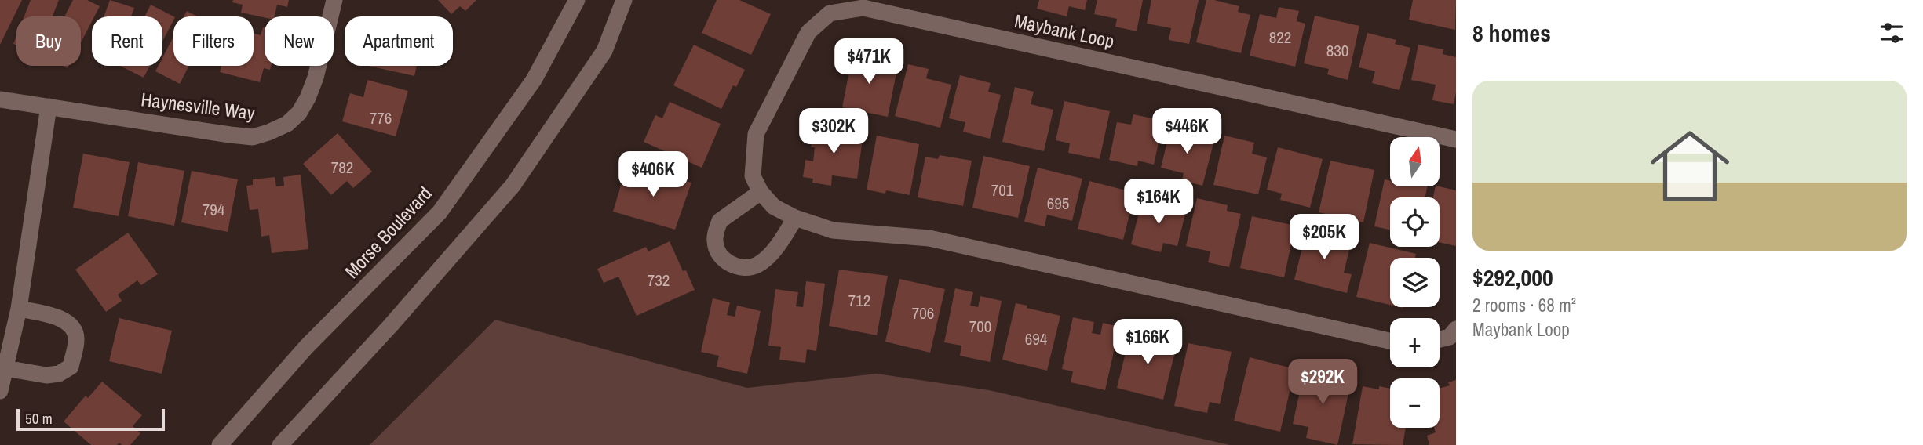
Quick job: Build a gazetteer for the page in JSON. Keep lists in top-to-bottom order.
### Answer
{
  "streets": {
    "street": ["Maybank Loop", "Haynesville Way", "Morse Boulevard"]
  },
  "house_numbers": [
    "822",
    "830",
    "776",
    "782",
    "701",
    "695",
    "794",
    "732",
    "712",
    "706",
    "700",
    "694"
  ],
  "scale_bar": "50 m",
  "north": "top",
  "page": {
    "heading": "8 homes",
    "chip": [
      "Buy",
      "Rent",
      "Filters",
      "New",
      "Apartment"
    ],
    "price": [
      "$471K",
      "$302K",
      "$446K",
      "$406K",
      "$164K",
      "$205K",
      "$166K",
      "$292K"
    ],
    "list": [
      {
        "name": "$292,000",
        "note": "2 rooms · 68 m² · Maybank Loop"
      }
    ],
    "map_buttons": ["+", "−"],
    "scale": "50 m"
  }
}
